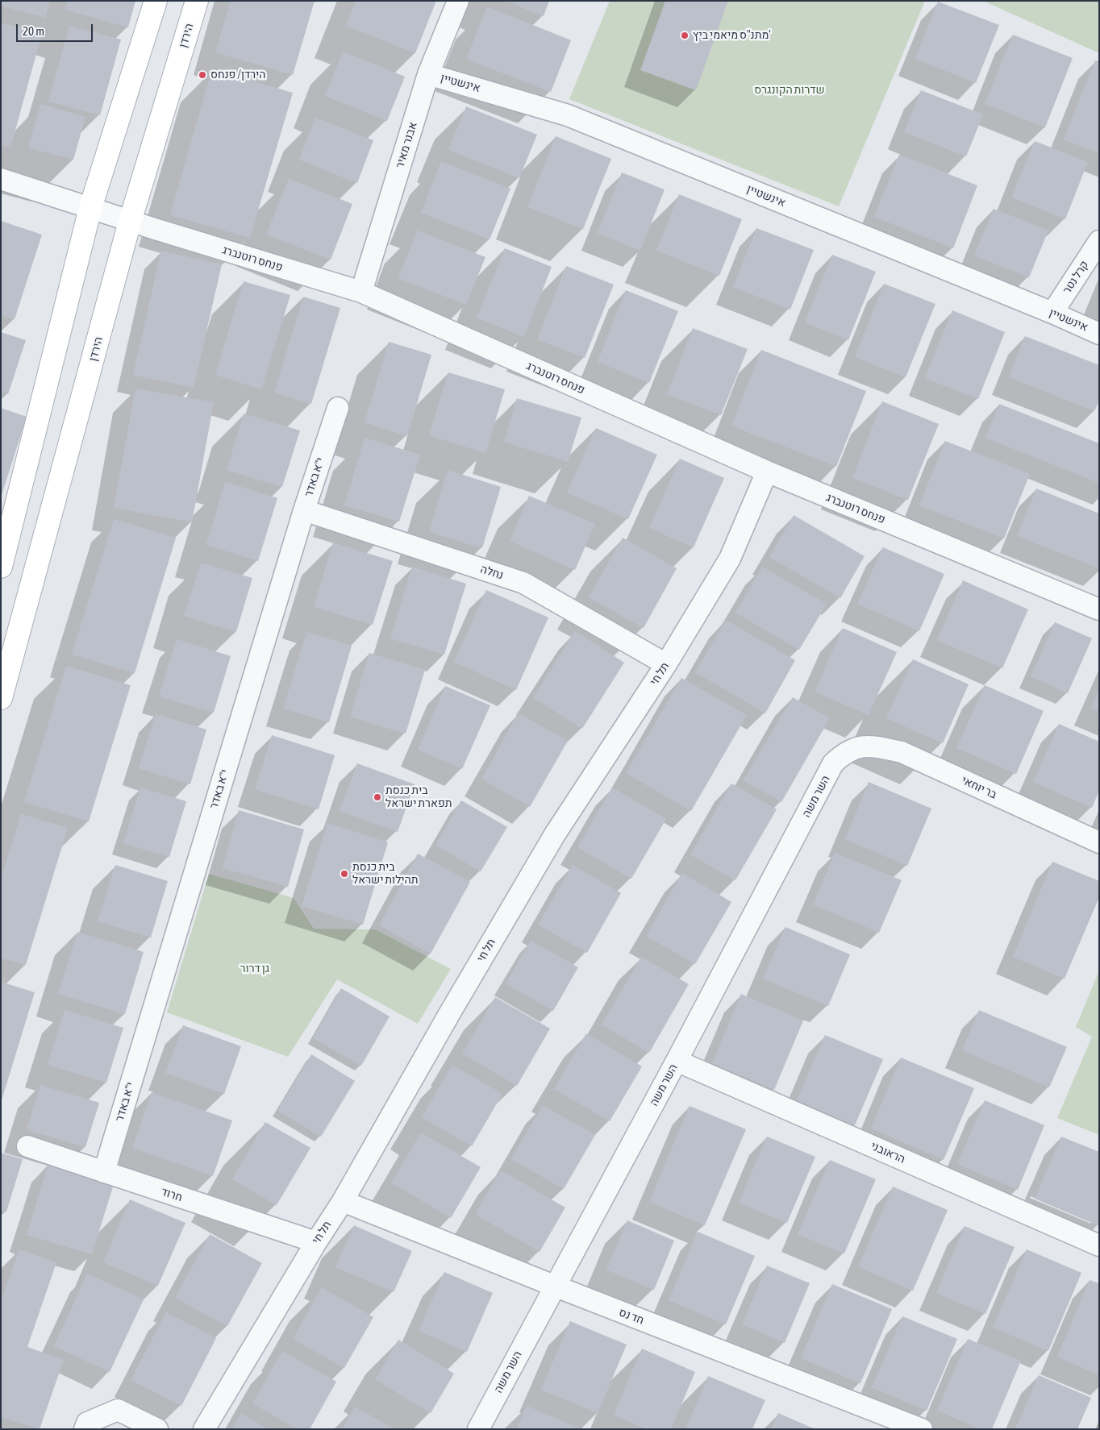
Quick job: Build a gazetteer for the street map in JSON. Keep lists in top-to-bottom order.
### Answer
{
  "streets": {
    "street": [
      "הירדן",
      "אינשטיין",
      "אבנר מאיר",
      "פנחס רוטנברג",
      "קרל נטר",
      "י\"א באדר",
      "נחלה",
      "תל חי",
      "בר יוחאי",
      "השר משה",
      "הראובני",
      "חרוד",
      "חד נס"
    ]
  },
  "crossings": [
    ["הירדן", "פנחס רוטנברג"],
    ["אינשטיין", "אבנר מאיר"],
    ["אינשטיין", "קרל נטר"],
    ["אבנר מאיר", "פנחס רוטנברג"],
    ["פנחס רוטנברג", "תל חי"],
    ["י\"א באדר", "נחלה"],
    ["י\"א באדר", "חרוד"],
    ["נחלה", "תל חי"],
    ["תל חי", "חרוד"],
    ["תל חי", "חד נס"],
    ["בר יוחאי", "השר משה"],
    ["השר משה", "הראובני"],
    ["השר משה", "חד נס"]
  ],
  "parks": ["שדרות הקונגרס", "גן דרור"],
  "places": [
    "מתנ\"ס מיאמי ביץ'",
    "הירדן/ פנחס",
    "בית כנסת תפארת ישראל",
    "בית כנסת תהילות ישראל"
  ],
  "scale_bar": "20 m"
}
